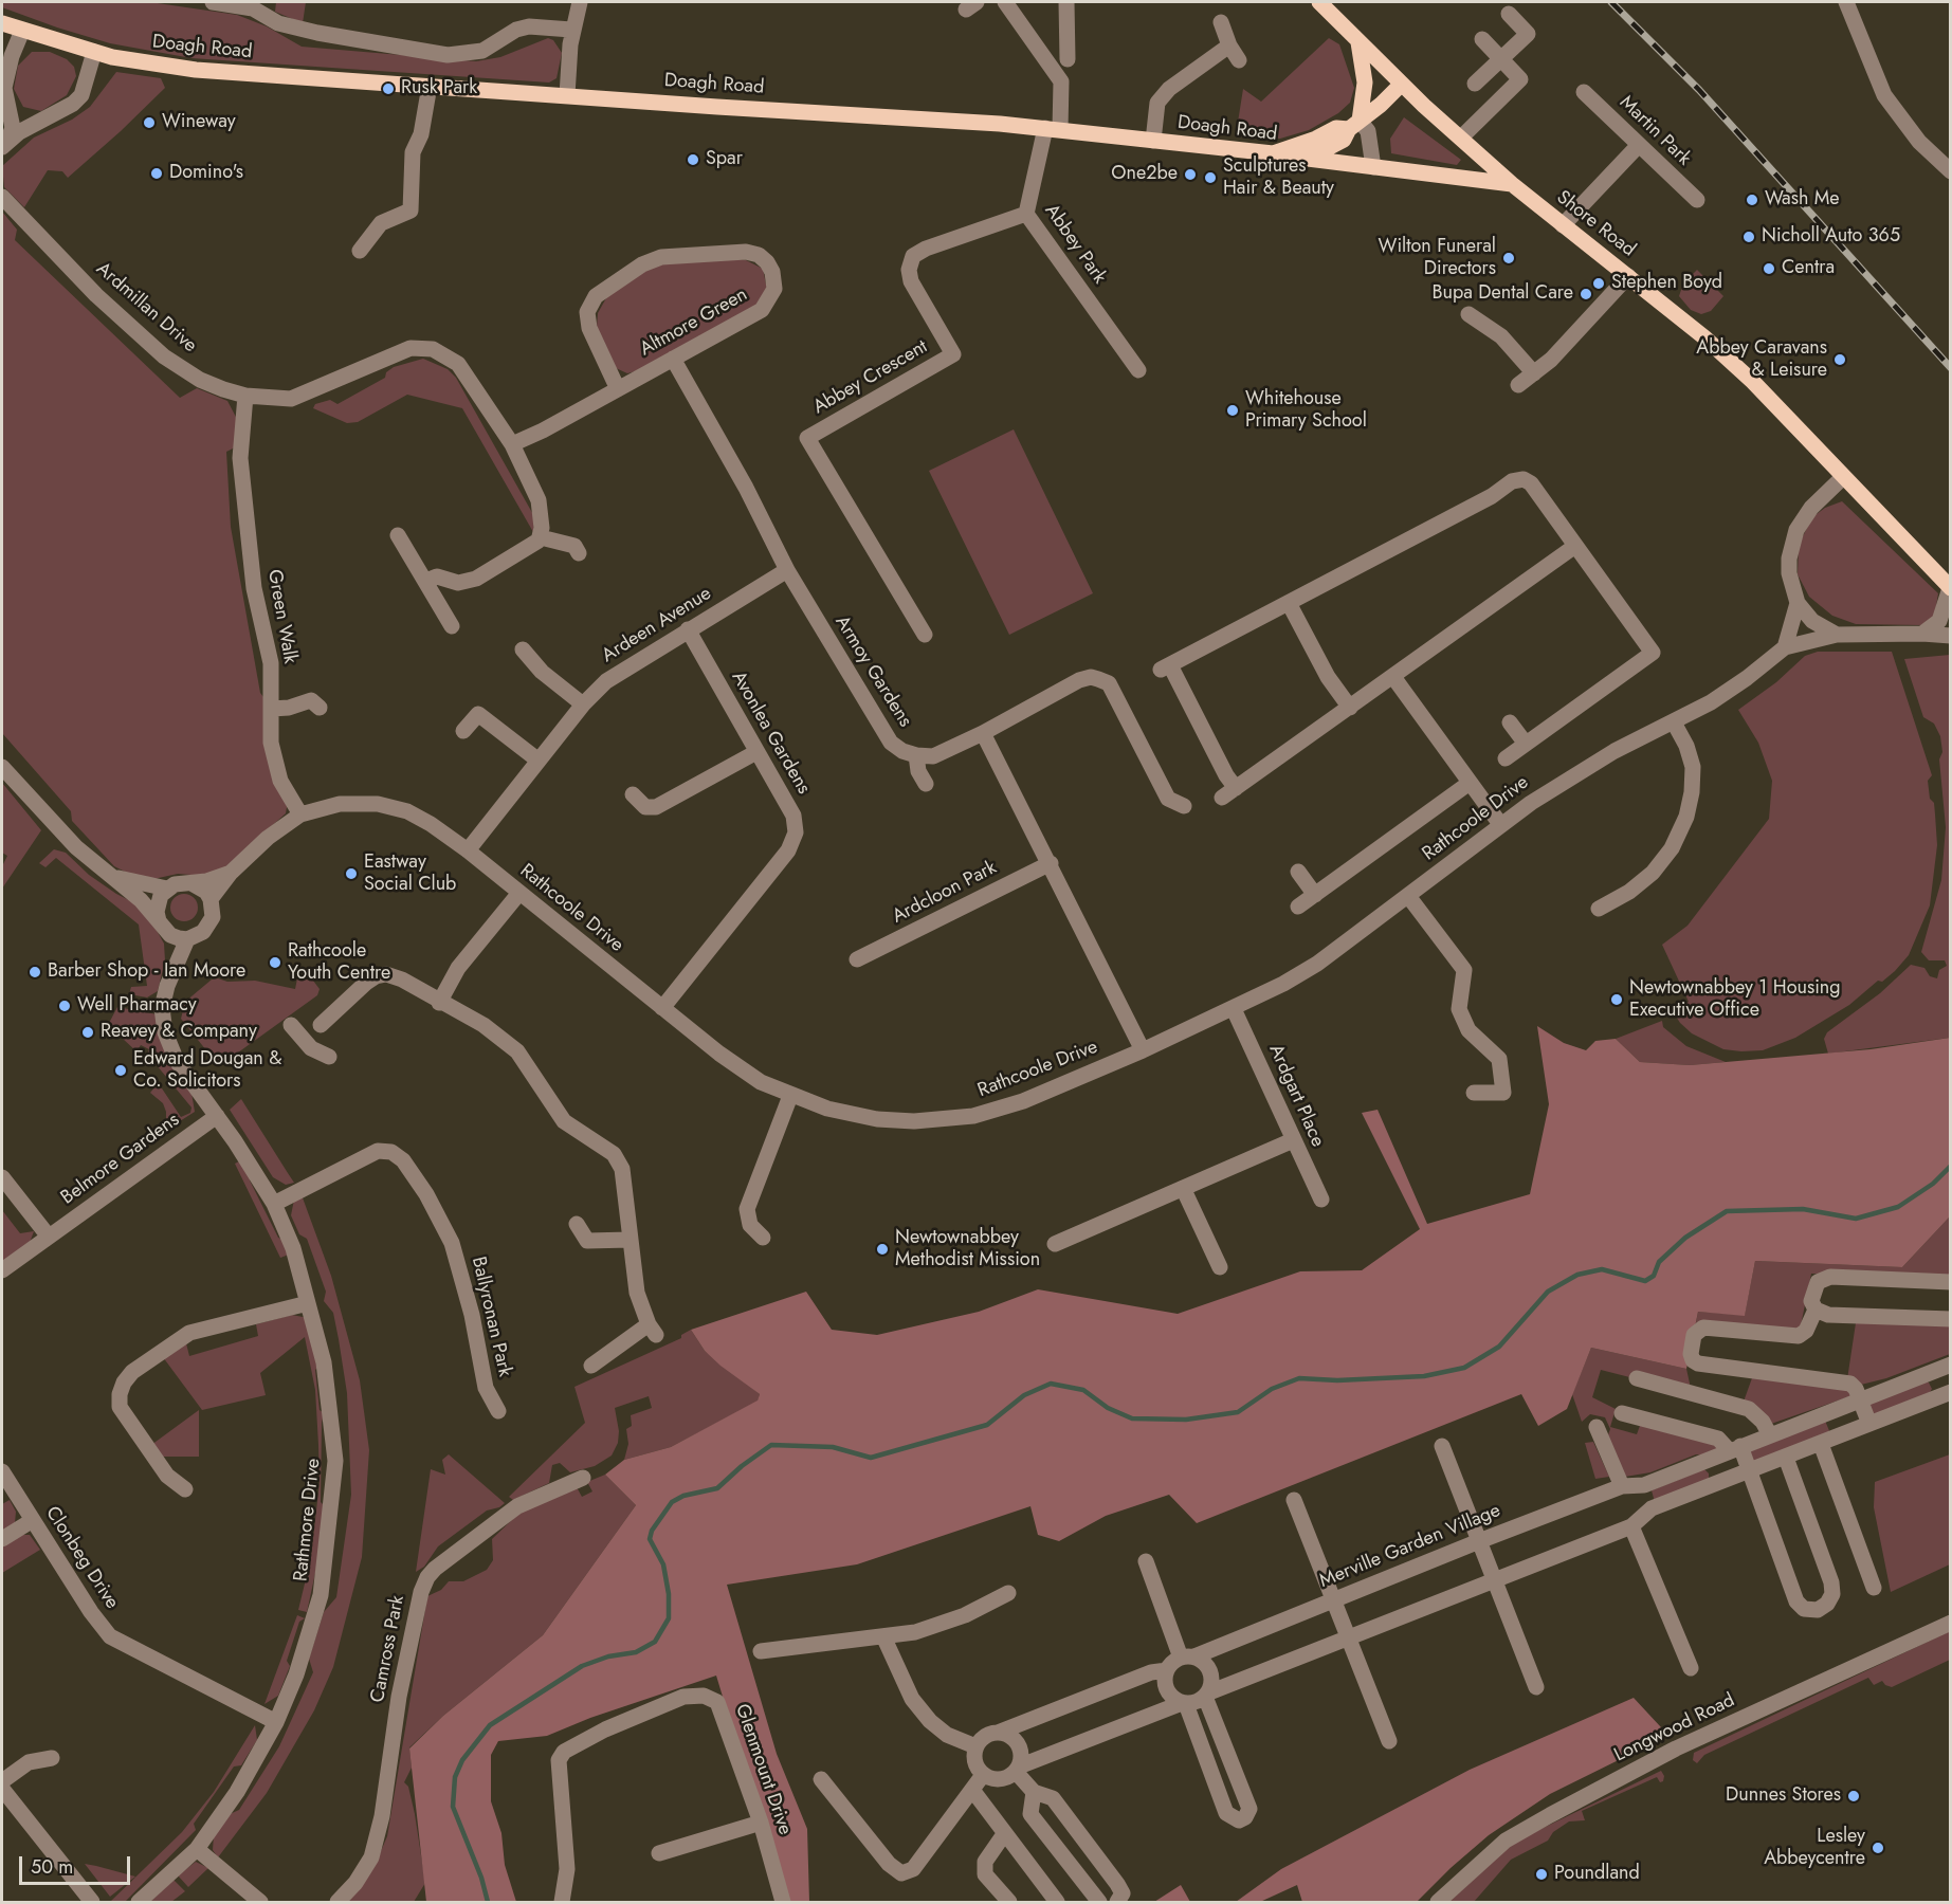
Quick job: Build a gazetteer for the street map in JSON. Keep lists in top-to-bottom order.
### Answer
{
  "streets": {
    "main road": ["Doagh Road", "Shore Road"],
    "street": [
      "Martin Park",
      "Abbey Park",
      "Ardmillan Drive",
      "Altmore Green",
      "Abbey Crescent",
      "Green Walk",
      "Ardeen Avenue",
      "Armoy Gardens",
      "Avonlea Gardens",
      "Rathcoole Drive",
      "Ardcloon Park",
      "Ardgart Place",
      "Belmore Gardens",
      "Ballyronan Park",
      "Rathmore Drive",
      "Merville Garden Village",
      "Clonbeg Drive",
      "Camross Park",
      "Longwood Road",
      "Glenmount Drive"
    ]
  },
  "crossings": [
    ["Doagh Road", "Shore Road"],
    ["Doagh Road", "Abbey Park"],
    ["Abbey Park", "Abbey Crescent"],
    ["Ardmillan Drive", "Altmore Green"],
    ["Ardmillan Drive", "Green Walk"],
    ["Altmore Green", "Armoy Gardens"],
    ["Green Walk", "Rathcoole Drive"],
    ["Ardeen Avenue", "Armoy Gardens"],
    ["Ardeen Avenue", "Avonlea Gardens"],
    ["Ardeen Avenue", "Rathcoole Drive"],
    ["Avonlea Gardens", "Rathcoole Drive"],
    ["Rathcoole Drive", "Ardgart Place"],
    ["Rathcoole Drive", "Rathmore Drive"],
    ["Belmore Gardens", "Rathmore Drive"],
    ["Ballyronan Park", "Rathmore Drive"],
    ["Rathmore Drive", "Clonbeg Drive"]
  ],
  "places": [
    "Rusk Park",
    "Wineway",
    "Spar",
    "Domino's",
    "One2be",
    "Sculptures Hair & Beauty",
    "Wash Me",
    "Nicholl Auto 365",
    "Wilton Funeral Directors",
    "Centra",
    "Stephen Boyd",
    "Bupa Dental Care",
    "Abbey Caravans & Leisure",
    "Whitehouse Primary School",
    "Eastway Social Club",
    "Rathcoole Youth Centre",
    "Barber Shop - Ian Moore",
    "Newtownabbey 1 Housing Executive Office",
    "Well Pharmacy",
    "Reavey & Company",
    "Edward Dougan & Co. Solicitors",
    "Newtownabbey Methodist Mission",
    "Dunnes Stores",
    "Lesley Abbeycentre",
    "Poundland"
  ],
  "scale_bar": "50 m"
}
